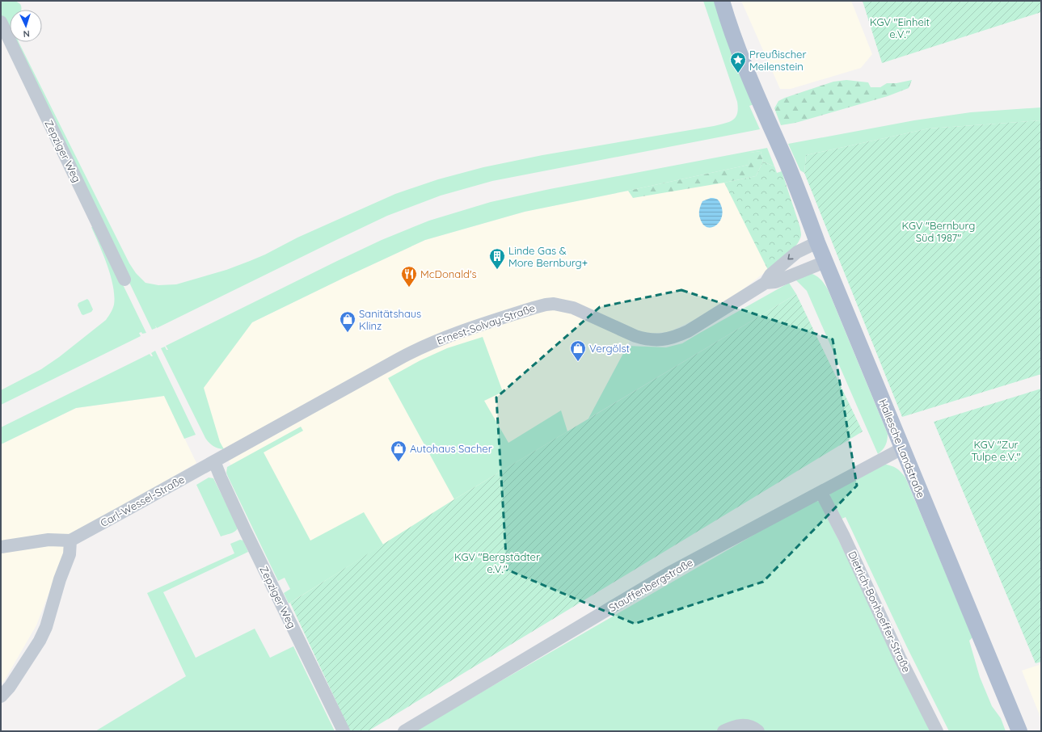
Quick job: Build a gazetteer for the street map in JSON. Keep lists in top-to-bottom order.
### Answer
{
  "streets": {
    "main road": ["Hallesche Landstraße"],
    "street": [
      "Zepziger Weg",
      "Ernest-Solvay-Straße",
      "Carl-Wessel-Straße",
      "Stauffenbergstraße",
      "Dietrich-Bonhoeffer-Straße"
    ]
  },
  "crossings": [
    ["Zepziger Weg", "Ernest-Solvay-Straße"],
    ["Zepziger Weg", "Carl-Wessel-Straße"],
    ["Ernest-Solvay-Straße", "Hallesche Landstraße"],
    ["Ernest-Solvay-Straße", "Carl-Wessel-Straße"],
    ["Hallesche Landstraße", "Stauffenbergstraße"],
    ["Stauffenbergstraße", "Dietrich-Bonhoeffer-Straße"]
  ],
  "parks": [
    "KGV \"Einheit e.V.\"",
    "KGV \"Bernburg Süd 1987\"",
    "KGV \"Zur Tulpe e.V.\"",
    "KGV \"Bergstädter e.V.\""
  ],
  "places": {
    "place": ["Preußischer Meilenstein"],
    "building": ["Linde Gas & More Bernburg+"],
    "restaurant": ["McDonald's"],
    "shop": ["Sanitätshaus Klinz", "Vergölst", "Autohaus Sacher"]
  },
  "north": "bottom"
}
